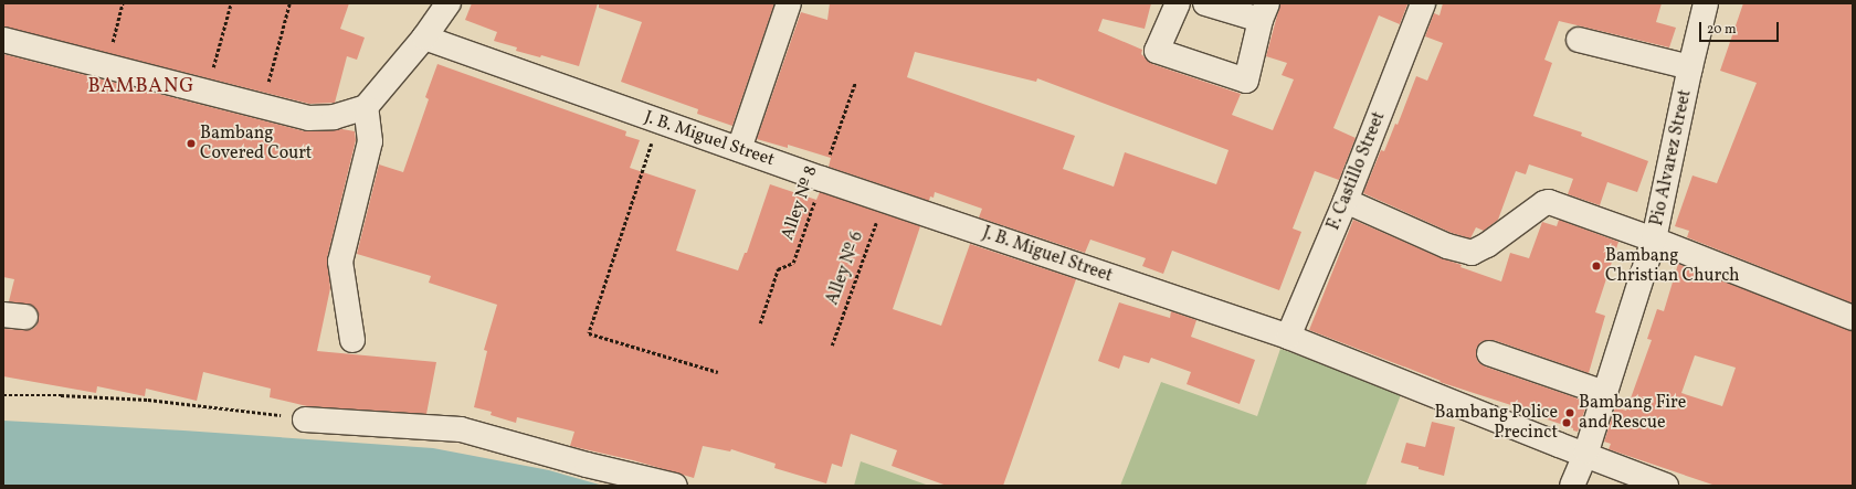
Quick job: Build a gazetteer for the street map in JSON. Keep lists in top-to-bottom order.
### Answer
{
  "streets": {
    "street": ["J. B. Miguel Street", "Pio Alvarez Street", "F. Castillo Street"],
    "path": ["Alley № 8", "Alley № 6"]
  },
  "crossings": [
    ["J. B. Miguel Street", "Pio Alvarez Street"],
    ["J. B. Miguel Street", "F. Castillo Street"],
    ["J. B. Miguel Street", "Alley № 8"],
    ["J. B. Miguel Street", "Alley № 6"]
  ],
  "districts": ["BAMBANG"],
  "places": [
    "Bambang Covered Court",
    "Bambang Christian Church",
    "Bambang Fire and Rescue",
    "Bambang Police Precinct"
  ],
  "scale_bar": "20 m"
}
